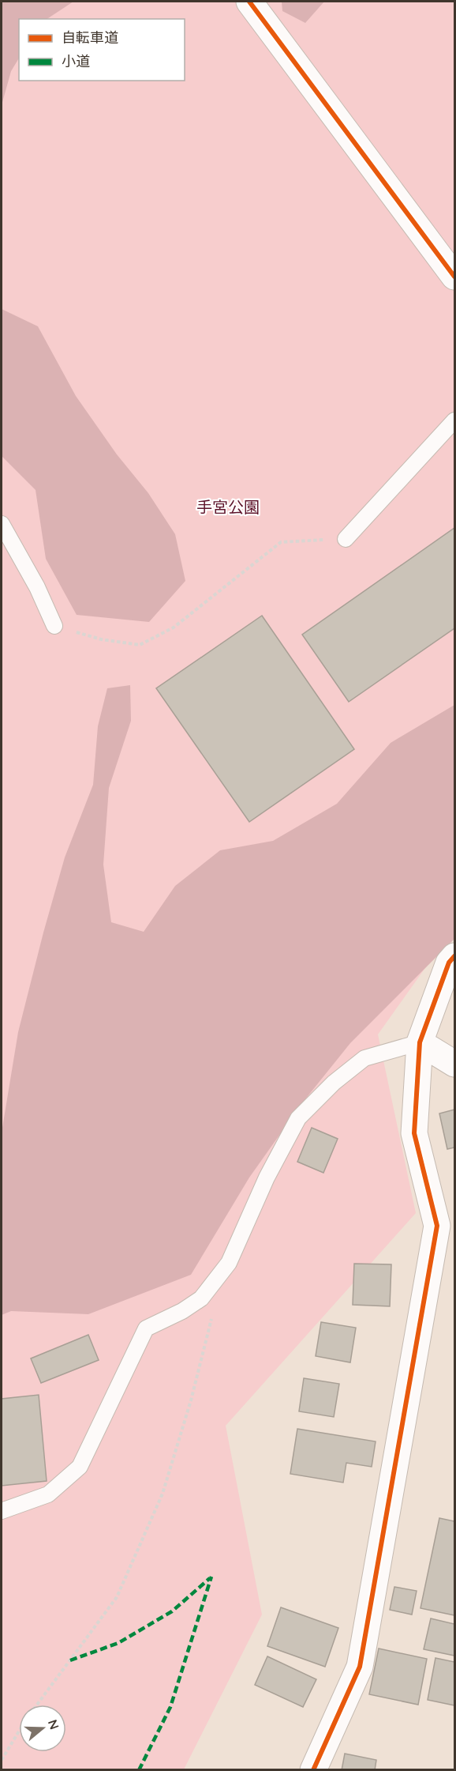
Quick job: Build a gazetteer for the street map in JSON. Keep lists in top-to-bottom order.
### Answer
{
  "parks": ["手宮公園"],
  "legend": ["自転車道", "小道"],
  "north": "right"
}
